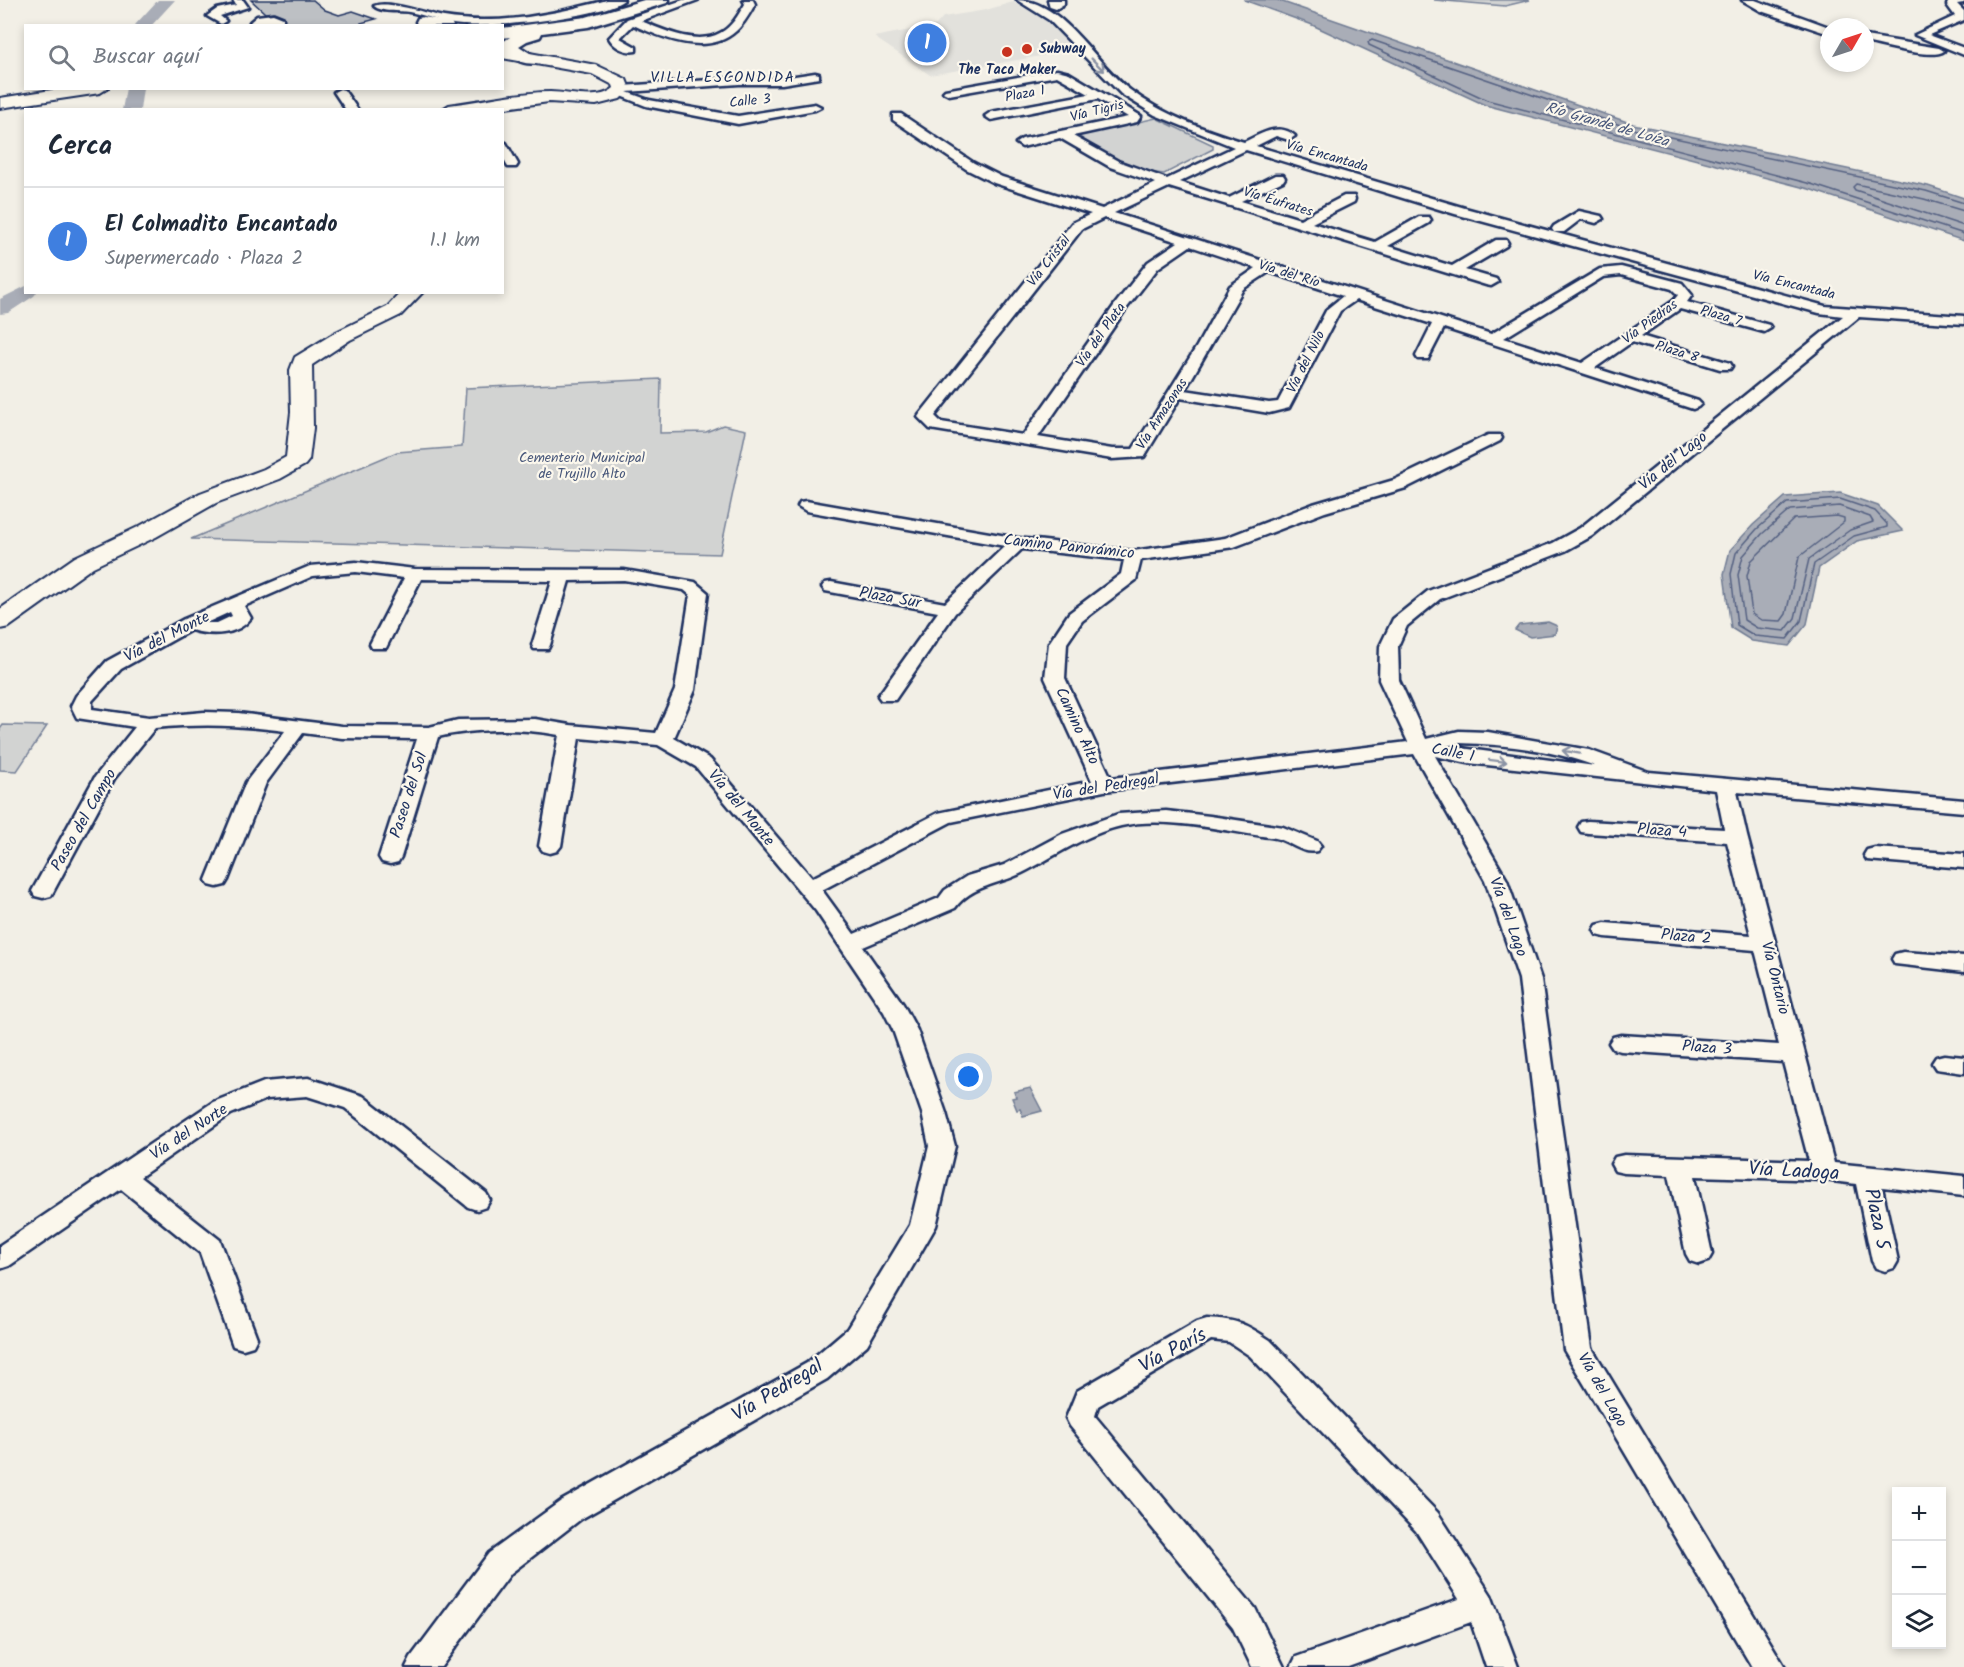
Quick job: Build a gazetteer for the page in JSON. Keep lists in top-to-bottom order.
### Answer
{
  "streets": {
    "street": [
      "Plaza 1",
      "Calle 3",
      "Vía Tigris",
      "Vía Encantada",
      "Vía Éufrates",
      "Vía Cristal",
      "Vía del Río",
      "Plaza 7",
      "Vía Piedras",
      "Vía del Plata",
      "Plaza 8",
      "Vía del Nilo",
      "Vía Amazonas",
      "Vía del Lago",
      "Camino Panorámico",
      "Plaza Sur",
      "Vía del Monte",
      "Camino Alto",
      "Calle 1",
      "Vía del Pedregal",
      "Paseo del Sol",
      "Paseo del Campo",
      "Plaza 4",
      "Plaza 2",
      "Vía Ontario",
      "Plaza 3",
      "Vía del Norte",
      "Vía Ladoga",
      "Plaza 5",
      "Vía París",
      "Vía Pedregal"
    ]
  },
  "crossings": [
    ["Plaza 1", "Vía Tigris"],
    ["Vía Tigris", "Vía Éufrates"],
    ["Vía Encantada", "Vía Cristal"],
    ["Vía Encantada", "Vía del Lago"],
    ["Vía Éufrates", "Vía Cristal"],
    ["Vía Cristal", "Vía del Río"],
    ["Vía Cristal", "Vía Amazonas"],
    ["Vía del Río", "Vía Piedras"],
    ["Vía del Río", "Vía del Plata"],
    ["Vía del Río", "Vía del Nilo"],
    ["Vía del Río", "Vía Amazonas"],
    ["Plaza 7", "Vía Piedras"],
    ["Vía Piedras", "Plaza 8"],
    ["Vía del Plata", "Vía Amazonas"],
    ["Vía del Nilo", "Vía Amazonas"],
    ["Vía del Lago", "Calle 1"],
    ["Vía del Lago", "Vía del Pedregal"],
    ["Camino Panorámico", "Camino Alto"],
    ["Vía del Monte", "Vía del Pedregal"],
    ["Vía del Monte", "Paseo del Sol"],
    ["Vía del Monte", "Paseo del Campo"],
    ["Vía del Monte", "Vía Pedregal"],
    ["Camino Alto", "Vía del Pedregal"],
    ["Calle 1", "Vía del Pedregal"],
    ["Calle 1", "Vía Ontario"],
    ["Vía del Pedregal", "Vía Pedregal"],
    ["Plaza 4", "Vía Ontario"],
    ["Plaza 2", "Vía Ontario"],
    ["Vía Ontario", "Plaza 3"],
    ["Vía Ontario", "Vía Ladoga"],
    ["Vía Ladoga", "Plaza 5"]
  ],
  "districts": ["VILLA ESCONDIDA"],
  "water": ["Río Grande de Loíza"],
  "parks": ["Cementerio Municipal de Trujillo Alto"],
  "places": ["Subway", "The Taco Maker"],
  "north": "top right",
  "page": {
    "pins": "1",
    "search": "Buscar aquí",
    "heading": "Cerca",
    "list": [
      {
        "mark": "1",
        "name": "El Colmadito Encantado",
        "note": "Supermercado · Plaza 2",
        "value": "1.1 km"
      }
    ],
    "map_buttons": ["+", "−"]
  }
}
